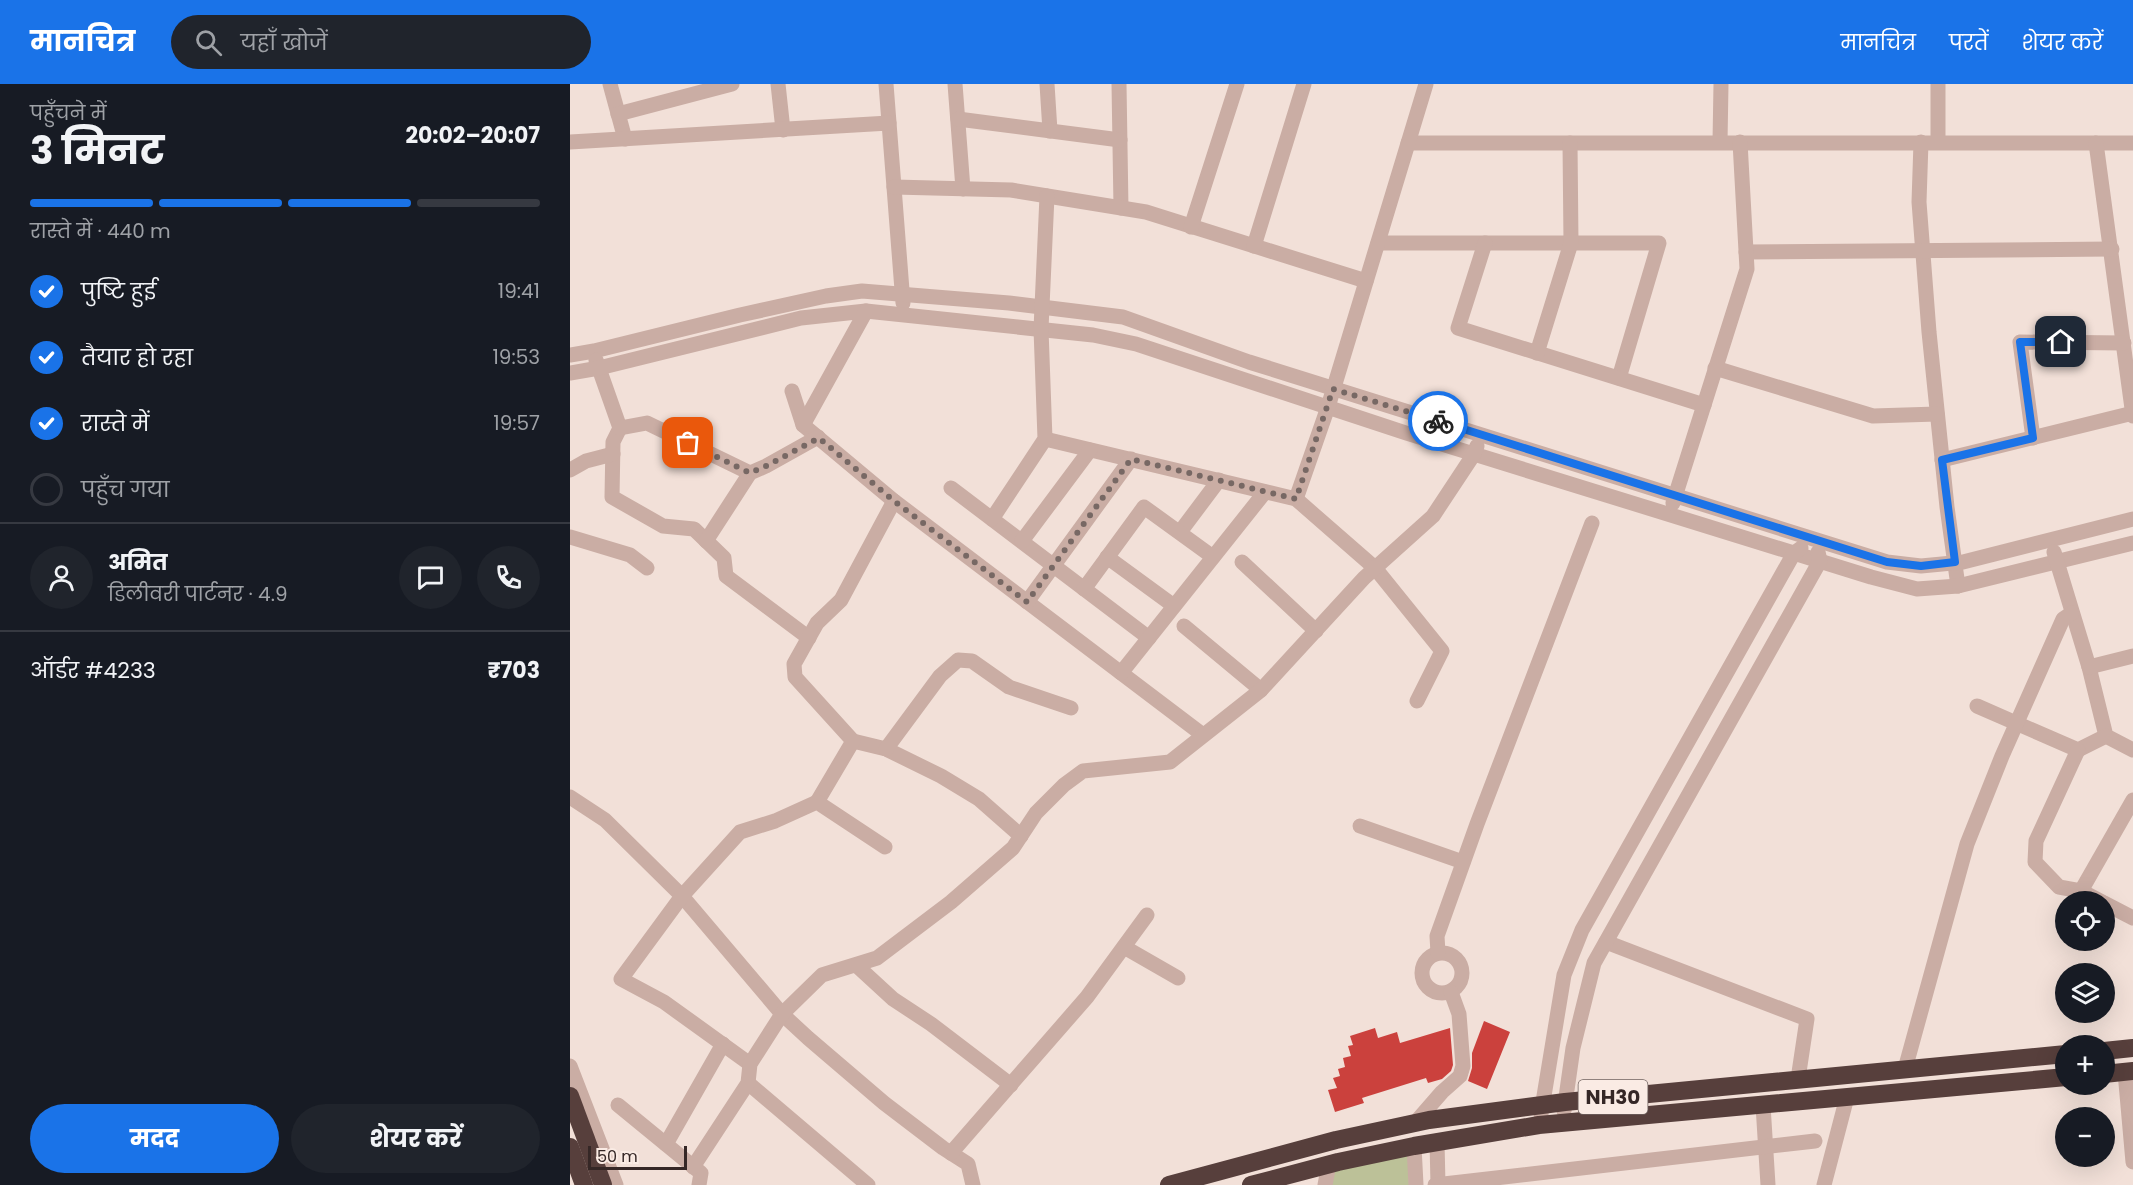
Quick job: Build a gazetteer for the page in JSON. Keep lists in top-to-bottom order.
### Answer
{
  "streets": {
    "highway": ["NH30"]
  },
  "scale_bar": "50 m",
  "page": {
    "header": "मानचित्र",
    "search": "यहाँ खोजें",
    "nav": ["मानचित्र", "परतें", "शेयर करें"],
    "heading": ["3 मिनट", "पहुँचने में", "20:02–20:07"],
    "panel": [
      "अमित",
      "डिलीवरी पार्टनर · 4.9",
      "ऑर्डर #4233",
      "₹703"
    ],
    "bar": "रास्ते में · 440 m",
    "list": [
      ["पुष्टि हुई", "19:41"],
      ["तैयार हो रहा", "19:53"],
      ["रास्ते में", "19:57"],
      "पहुँच गया"
    ],
    "map_buttons": ["+", "−"],
    "buttons": ["मदद", "शेयर करें"],
    "scale": "50 m"
  }
}
